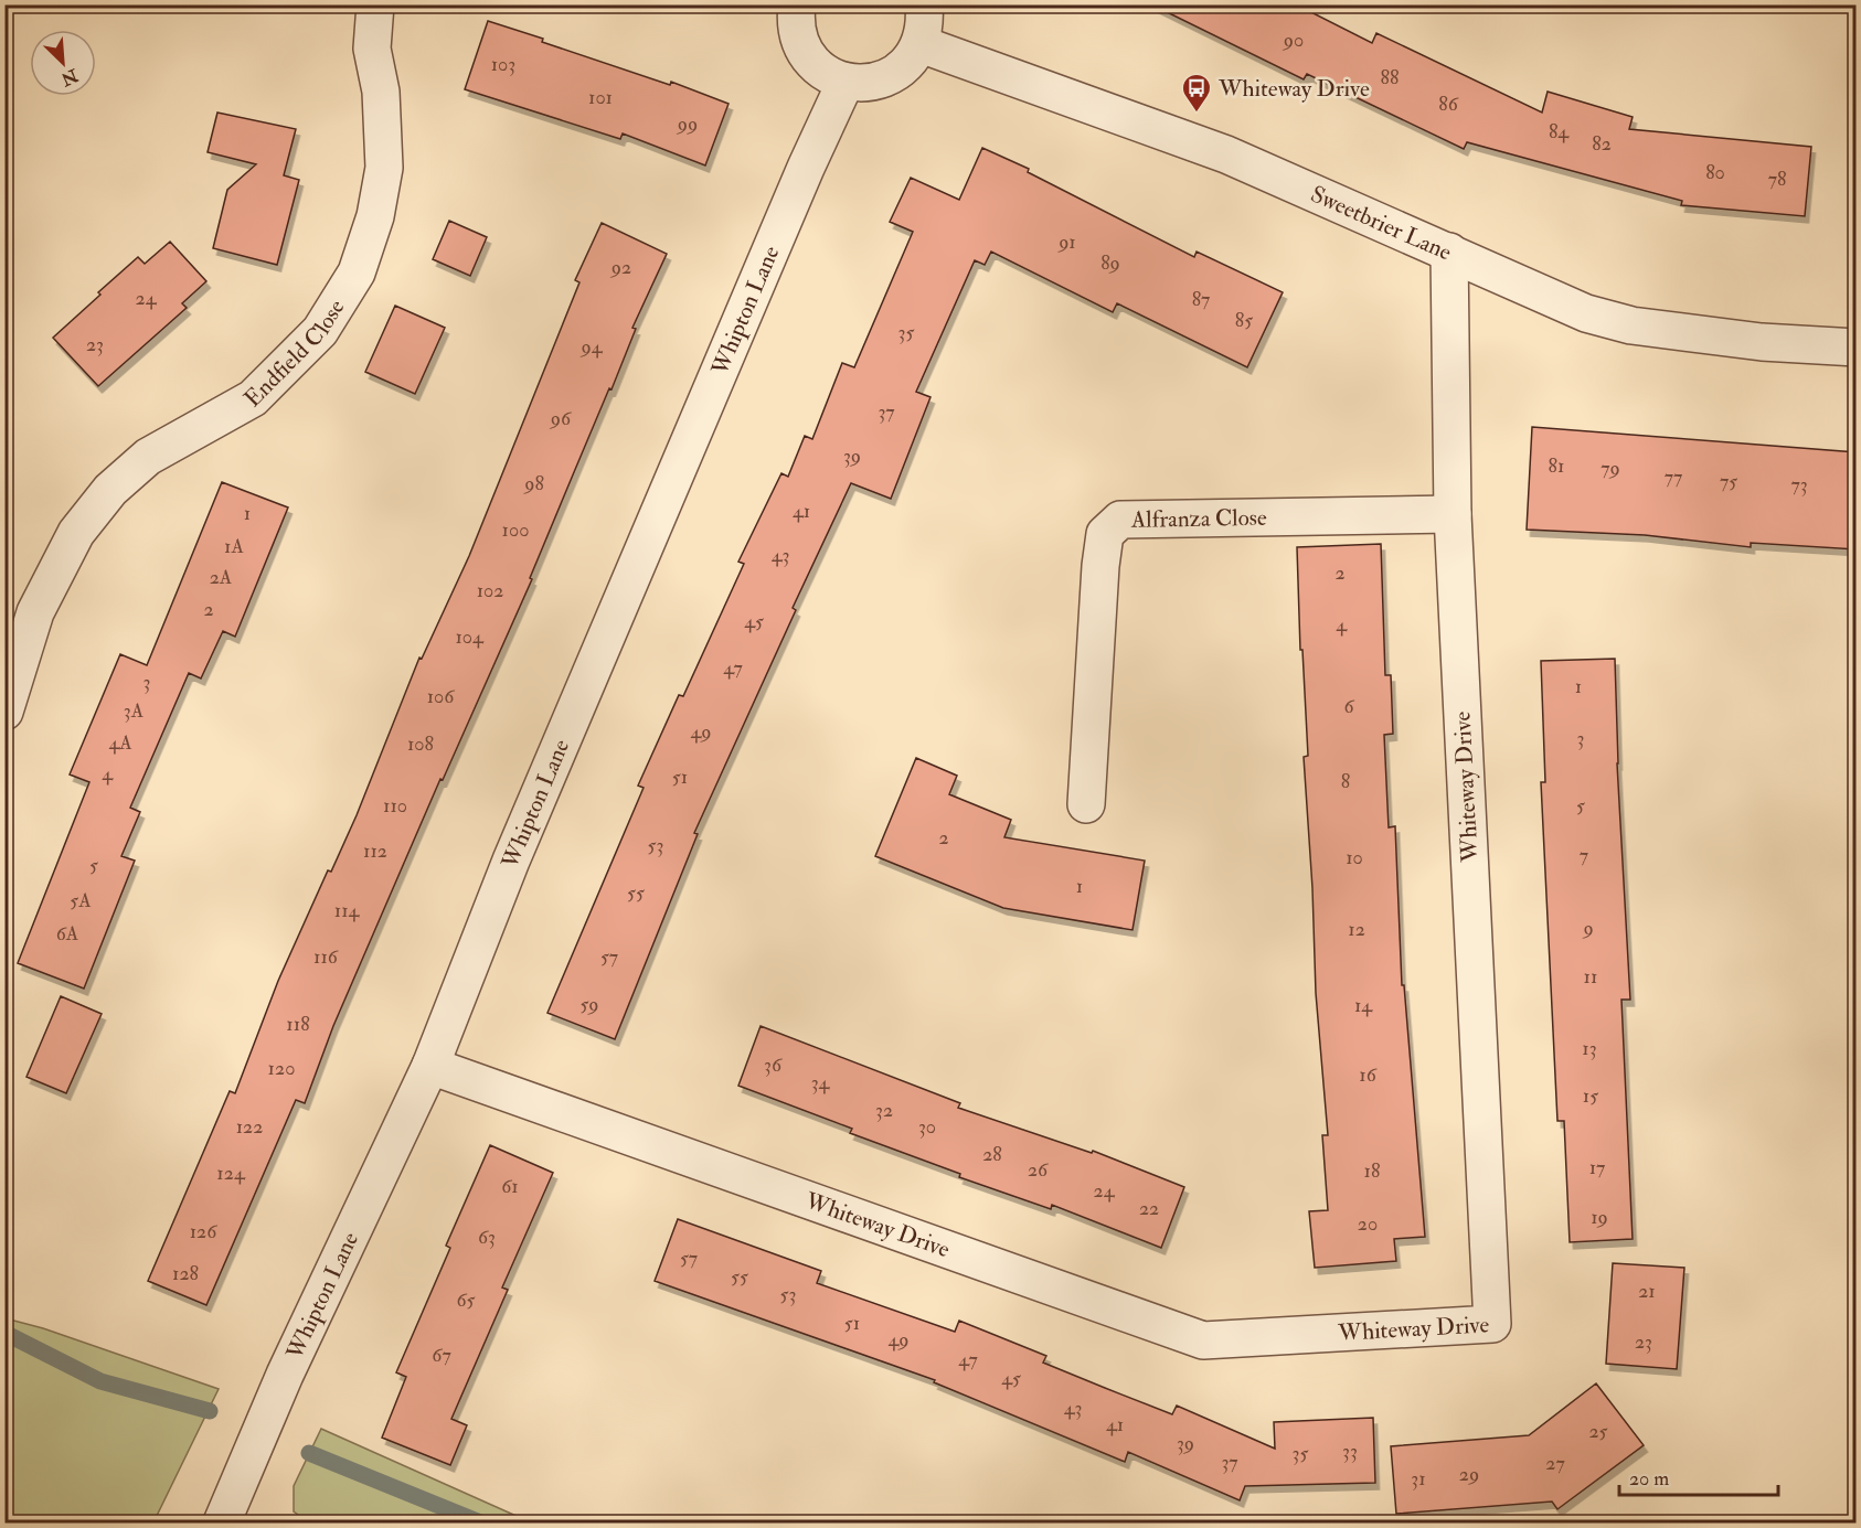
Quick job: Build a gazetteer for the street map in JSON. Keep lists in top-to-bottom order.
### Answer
{
  "streets": {
    "street": [
      "Sweetbrier Lane",
      "Whipton Lane",
      "Endfield Close",
      "Alfranza Close",
      "Whiteway Drive"
    ]
  },
  "crossings": [
    ["Sweetbrier Lane", "Whiteway Drive"],
    ["Whipton Lane", "Whiteway Drive"],
    ["Alfranza Close", "Whiteway Drive"]
  ],
  "places": {
    "bus stop": ["Whiteway Drive"]
  },
  "house_numbers": [
    "90",
    "103",
    "88",
    "101",
    "86",
    "99",
    "84",
    "82",
    "80",
    "78",
    "91",
    "89",
    "92",
    "24",
    "87",
    "85",
    "35",
    "23",
    "94",
    "37",
    "96",
    "39",
    "81",
    "79",
    "77",
    "75",
    "98",
    "73",
    "41",
    "1",
    "100",
    "1A",
    "43",
    "2",
    "2A",
    "102",
    "2",
    "45",
    "4",
    "104",
    "47",
    "3",
    "1",
    "106",
    "6",
    "3A",
    "49",
    "3",
    "4A",
    "108",
    "4",
    "51",
    "8",
    "110",
    "5",
    "2",
    "53",
    "112",
    "7",
    "10",
    "5",
    "1",
    "55",
    "5A",
    "114",
    "9",
    "12",
    "6A",
    "116",
    "57",
    "11",
    "59",
    "14",
    "118",
    "13",
    "36",
    "120",
    "16",
    "34",
    "15",
    "32",
    "122",
    "30",
    "28",
    "17",
    "26",
    "18",
    "124",
    "61",
    "24",
    "22",
    "19",
    "20",
    "126",
    "63",
    "57",
    "128",
    "55",
    "21",
    "53",
    "65",
    "51",
    "49",
    "23",
    "67",
    "47",
    "45",
    "43",
    "41",
    "25",
    "39",
    "33",
    "35",
    "37",
    "27",
    "29",
    "31"
  ],
  "scale_bar": "20 m",
  "north": "bottom right"
}
